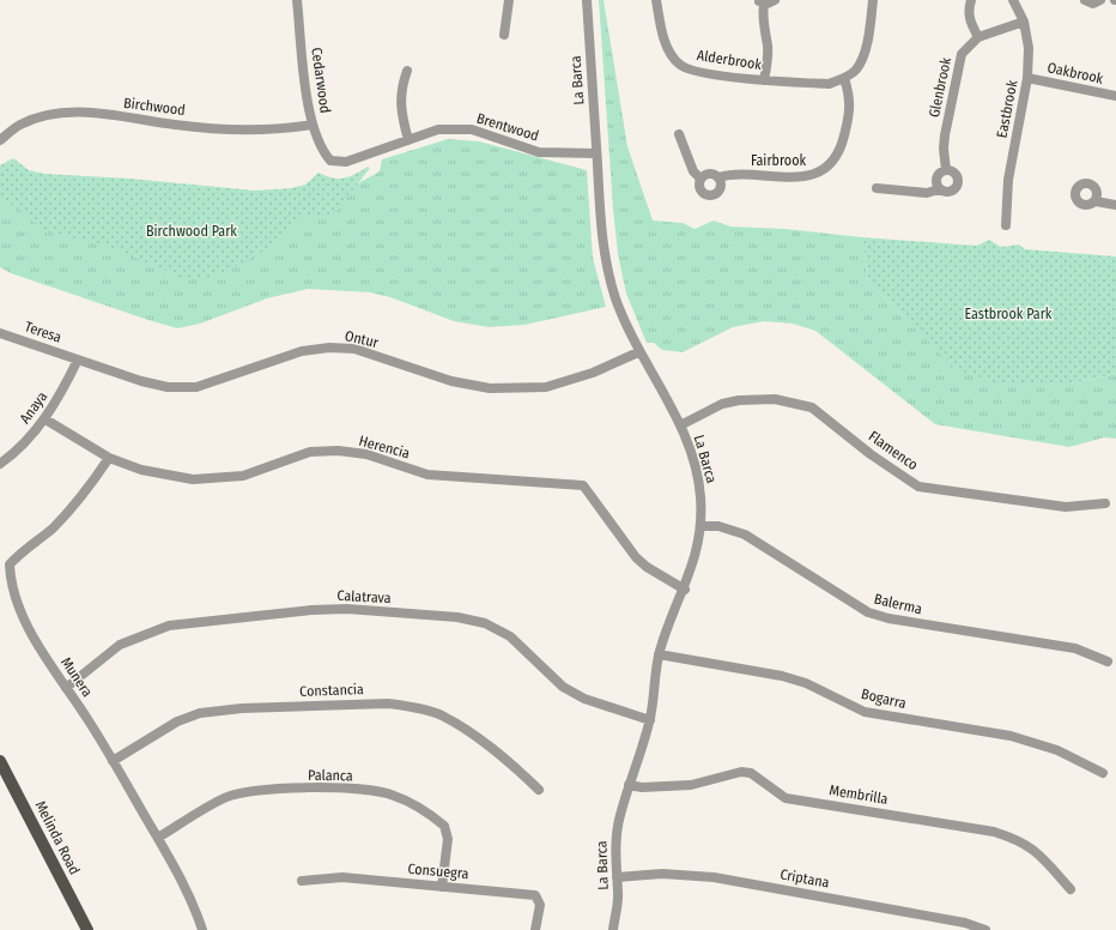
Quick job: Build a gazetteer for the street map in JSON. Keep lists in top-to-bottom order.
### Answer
{
  "streets": {
    "main road": ["Melinda Road"],
    "street": [
      "Alderbrook",
      "Oakbrook",
      "Cedarwood",
      "La Barca",
      "Glenbrook",
      "Birchwood",
      "Eastbrook",
      "Brentwood",
      "Fairbrook",
      "Teresa",
      "Ontur",
      "Anaya",
      "Herencia",
      "Flamenco",
      "Calatrava",
      "Balerma",
      "Munera",
      "Constancia",
      "Bogarra",
      "Palanca",
      "Membrilla",
      "Consuegra",
      "Criptana"
    ]
  },
  "crossings": [
    ["Alderbrook", "Fairbrook"],
    ["Oakbrook", "Eastbrook"],
    ["Cedarwood", "Birchwood"],
    ["Cedarwood", "Brentwood"],
    ["La Barca", "Brentwood"],
    ["La Barca", "Ontur"],
    ["La Barca", "Herencia"],
    ["La Barca", "Flamenco"],
    ["La Barca", "Calatrava"],
    ["La Barca", "Balerma"],
    ["La Barca", "Bogarra"],
    ["La Barca", "Membrilla"],
    ["La Barca", "Criptana"],
    ["Glenbrook", "Eastbrook"],
    ["Teresa", "Ontur"],
    ["Teresa", "Anaya"],
    ["Ontur", "Anaya"],
    ["Anaya", "Herencia"],
    ["Herencia", "Munera"],
    ["Calatrava", "Munera"],
    ["Munera", "Constancia"],
    ["Munera", "Palanca"],
    ["Palanca", "Consuegra"]
  ],
  "parks": ["Birchwood Park", "Eastbrook Park"]
}
